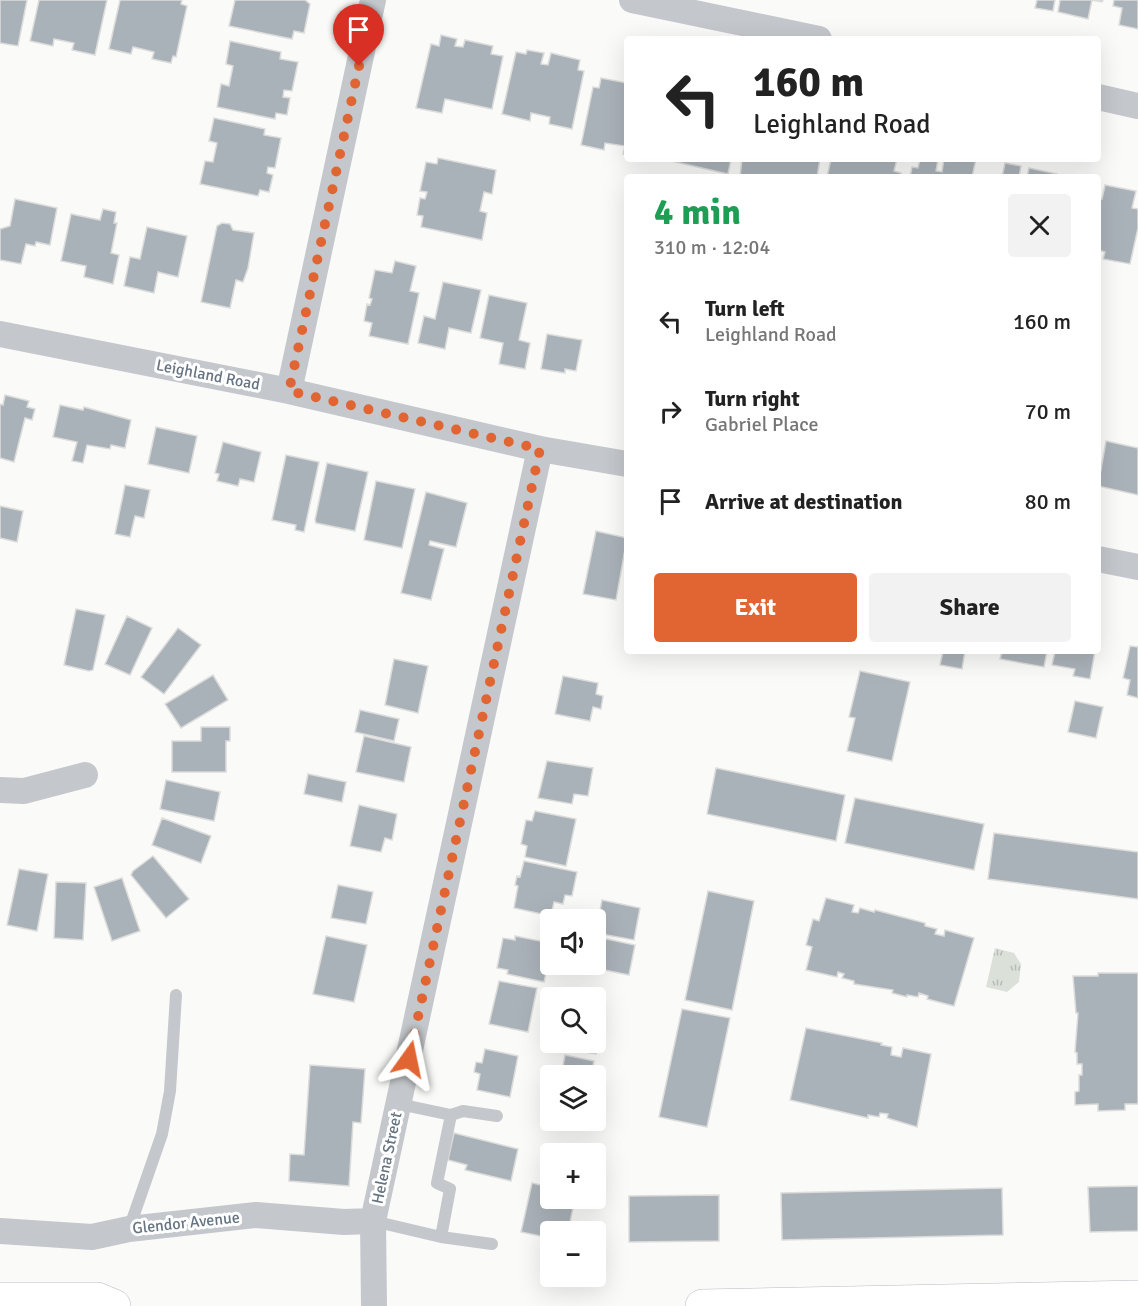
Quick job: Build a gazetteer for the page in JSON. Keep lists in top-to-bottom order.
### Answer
{
  "streets": {
    "street": ["Leighland Road", "Helena Street", "Glendor Avenue"]
  },
  "crossings": [
    ["Leighland Road", "Helena Street"],
    ["Helena Street", "Glendor Avenue"]
  ],
  "page": {
    "turn": ["160 m", "Leighland Road"],
    "heading": ["4 min", "310 m · 12:04"],
    "list": [
      {
        "name": "Turn left",
        "note": "Leighland Road",
        "value": "160 m"
      },
      {
        "name": "Turn right",
        "note": "Gabriel Place",
        "value": "70 m"
      },
      {
        "name": "Arrive at destination",
        "value": "80 m"
      }
    ],
    "buttons": ["Exit", "Share"],
    "map_buttons": ["+", "−"]
  }
}
